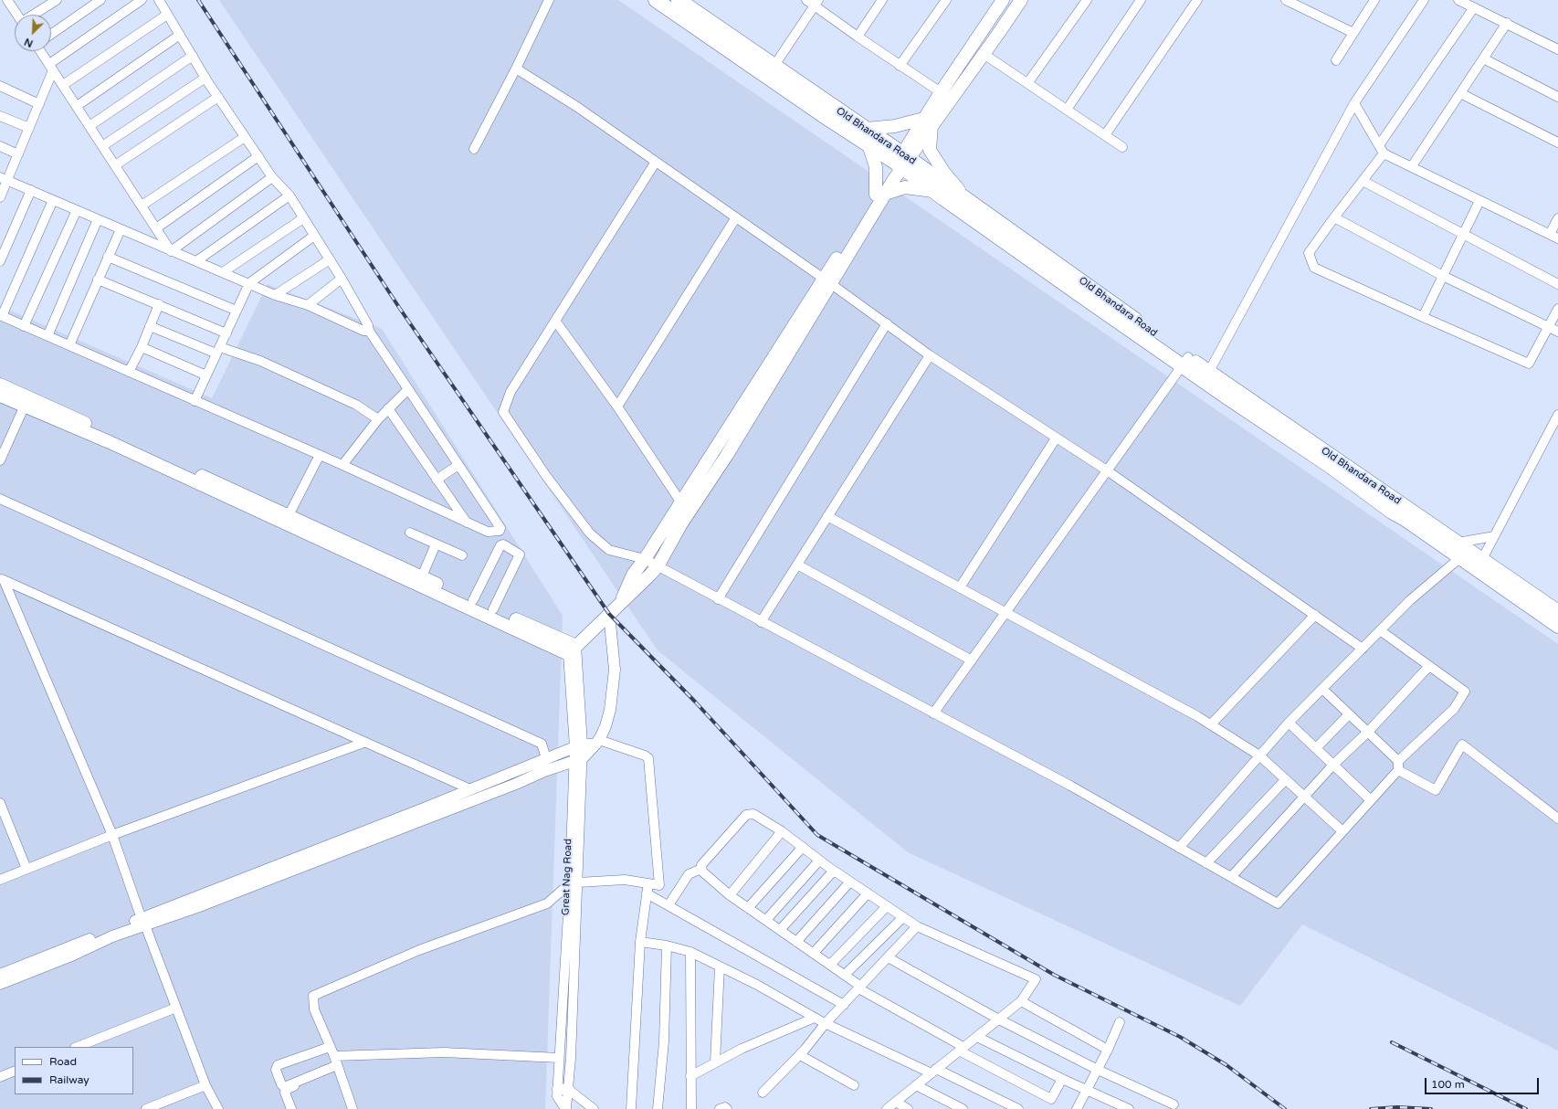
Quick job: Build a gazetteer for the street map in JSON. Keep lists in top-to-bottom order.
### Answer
{
  "streets": {
    "highway": ["Old Bhandara Road"],
    "street": ["Great Nag Road"]
  },
  "legend": ["Road", "Railway"],
  "scale_bar": "100 m",
  "north": "bottom left"
}
